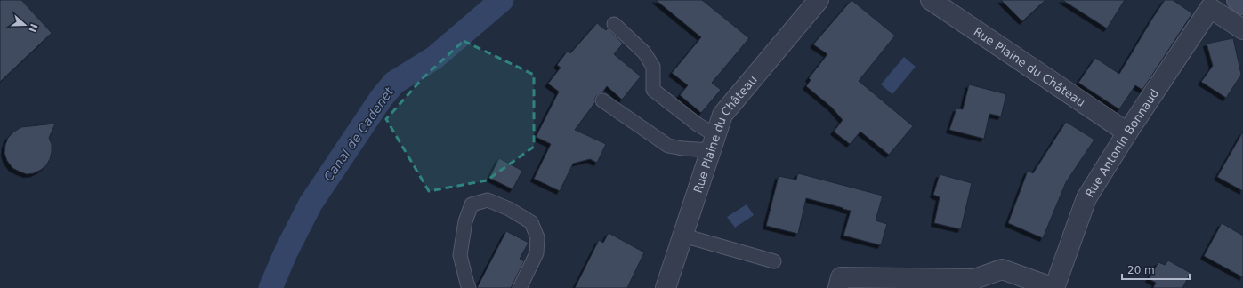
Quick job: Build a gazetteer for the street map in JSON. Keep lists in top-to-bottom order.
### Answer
{
  "streets": {
    "street": ["Rue Plaine du Château", "Rue Antonin Bonnaud"]
  },
  "crossings": [
    ["Rue Plaine du Château", "Rue Antonin Bonnaud"]
  ],
  "water": ["Canal de Cadenet"],
  "scale_bar": "20 m",
  "north": "right"
}
